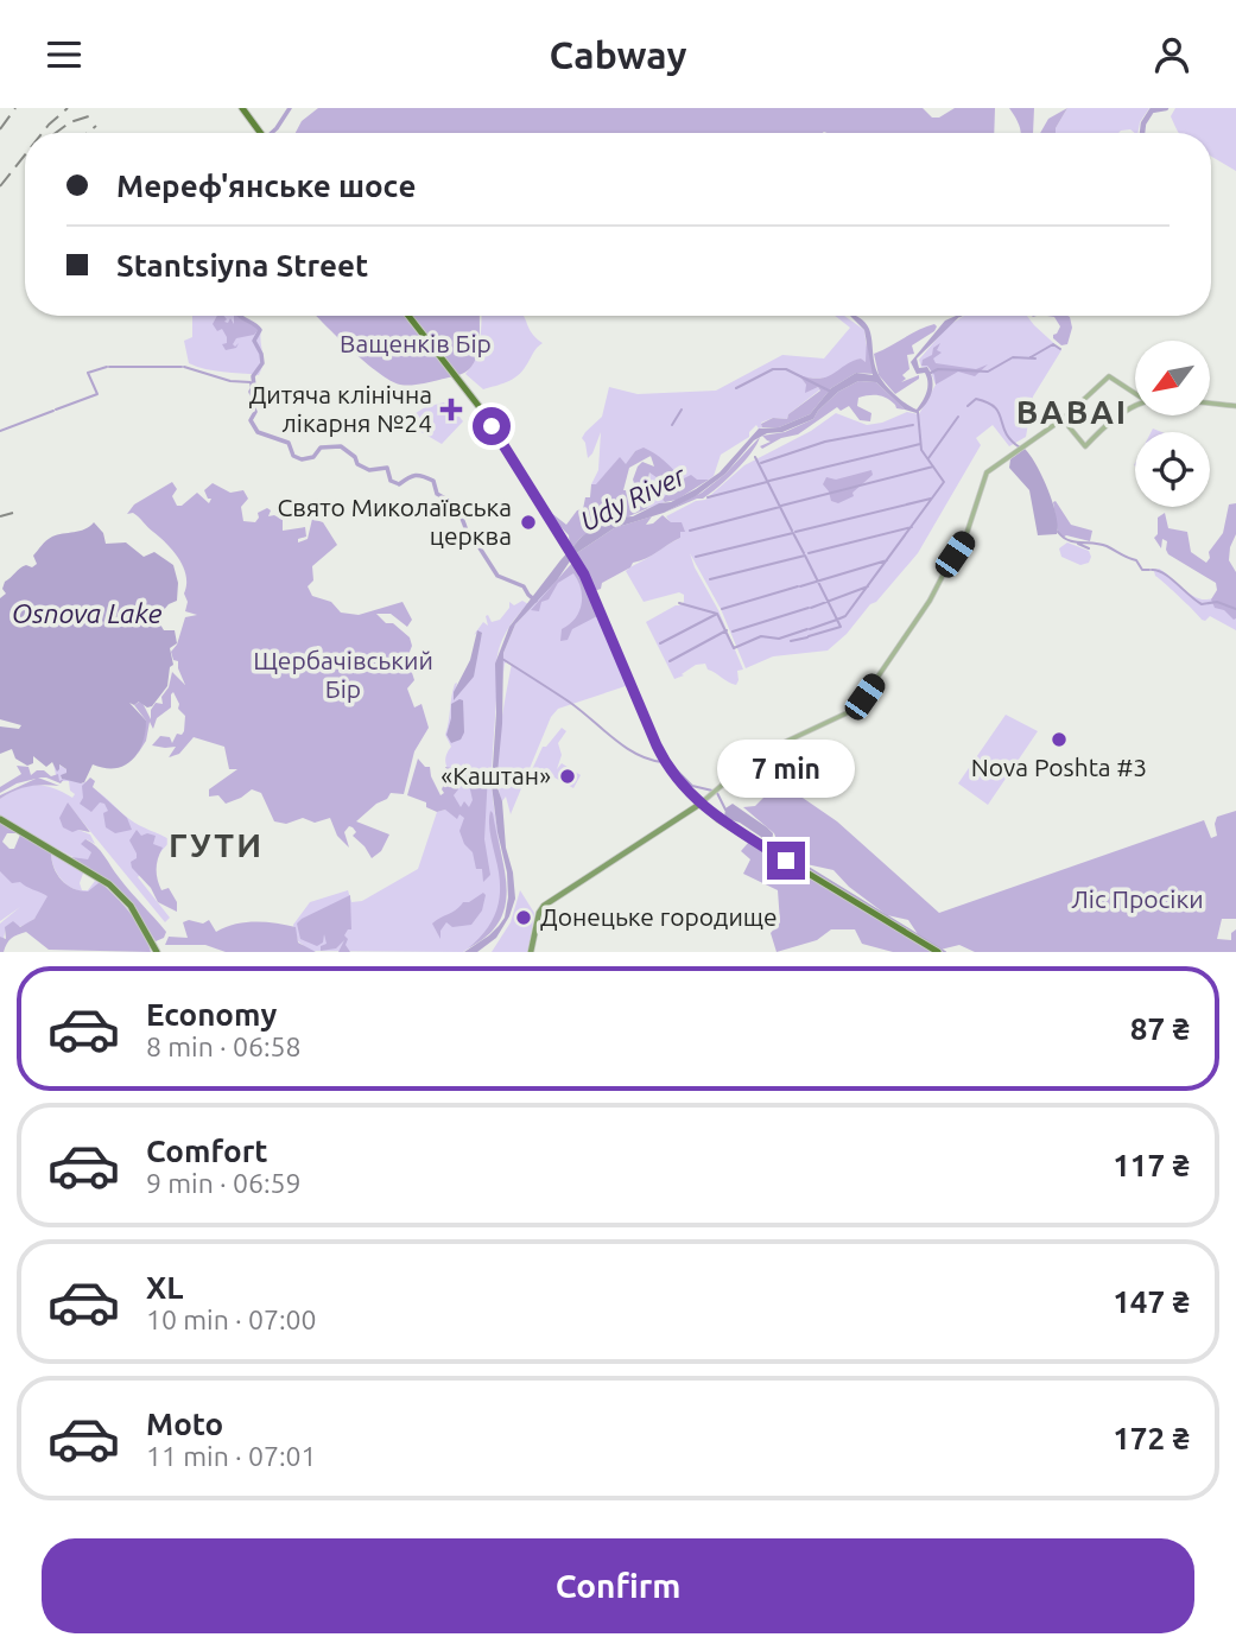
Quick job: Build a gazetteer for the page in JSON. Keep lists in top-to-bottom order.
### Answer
{
  "districts": ["BABAI", "ГУТИ"],
  "water": ["Udy River", "Osnova Lake"],
  "parks": ["Ващенків Бір", "Щербачівський Бір", "Ліс Просіки"],
  "places": {
    "health": ["Дитяча клінічна лікарня №24"],
    "other": [
      "Свято Миколаївська церква",
      "Nova Poshta #3",
      "«Каштан»",
      "Донецьке городище"
    ]
  },
  "north": "bottom left",
  "page": {
    "header": "Cabway",
    "banner": ["Мереф'янське шосе", "Stantsiyna Street"],
    "bubble": "7 min",
    "list": [
      {
        "name": "Economy",
        "note": "8 min · 06:58",
        "value": "87 ₴"
      },
      {
        "name": "Comfort",
        "note": "9 min · 06:59",
        "value": "117 ₴"
      },
      {
        "name": "XL",
        "note": "10 min · 07:00",
        "value": "147 ₴"
      },
      {
        "name": "Moto",
        "note": "11 min · 07:01",
        "value": "172 ₴"
      }
    ],
    "buttons": "Confirm"
  }
}
